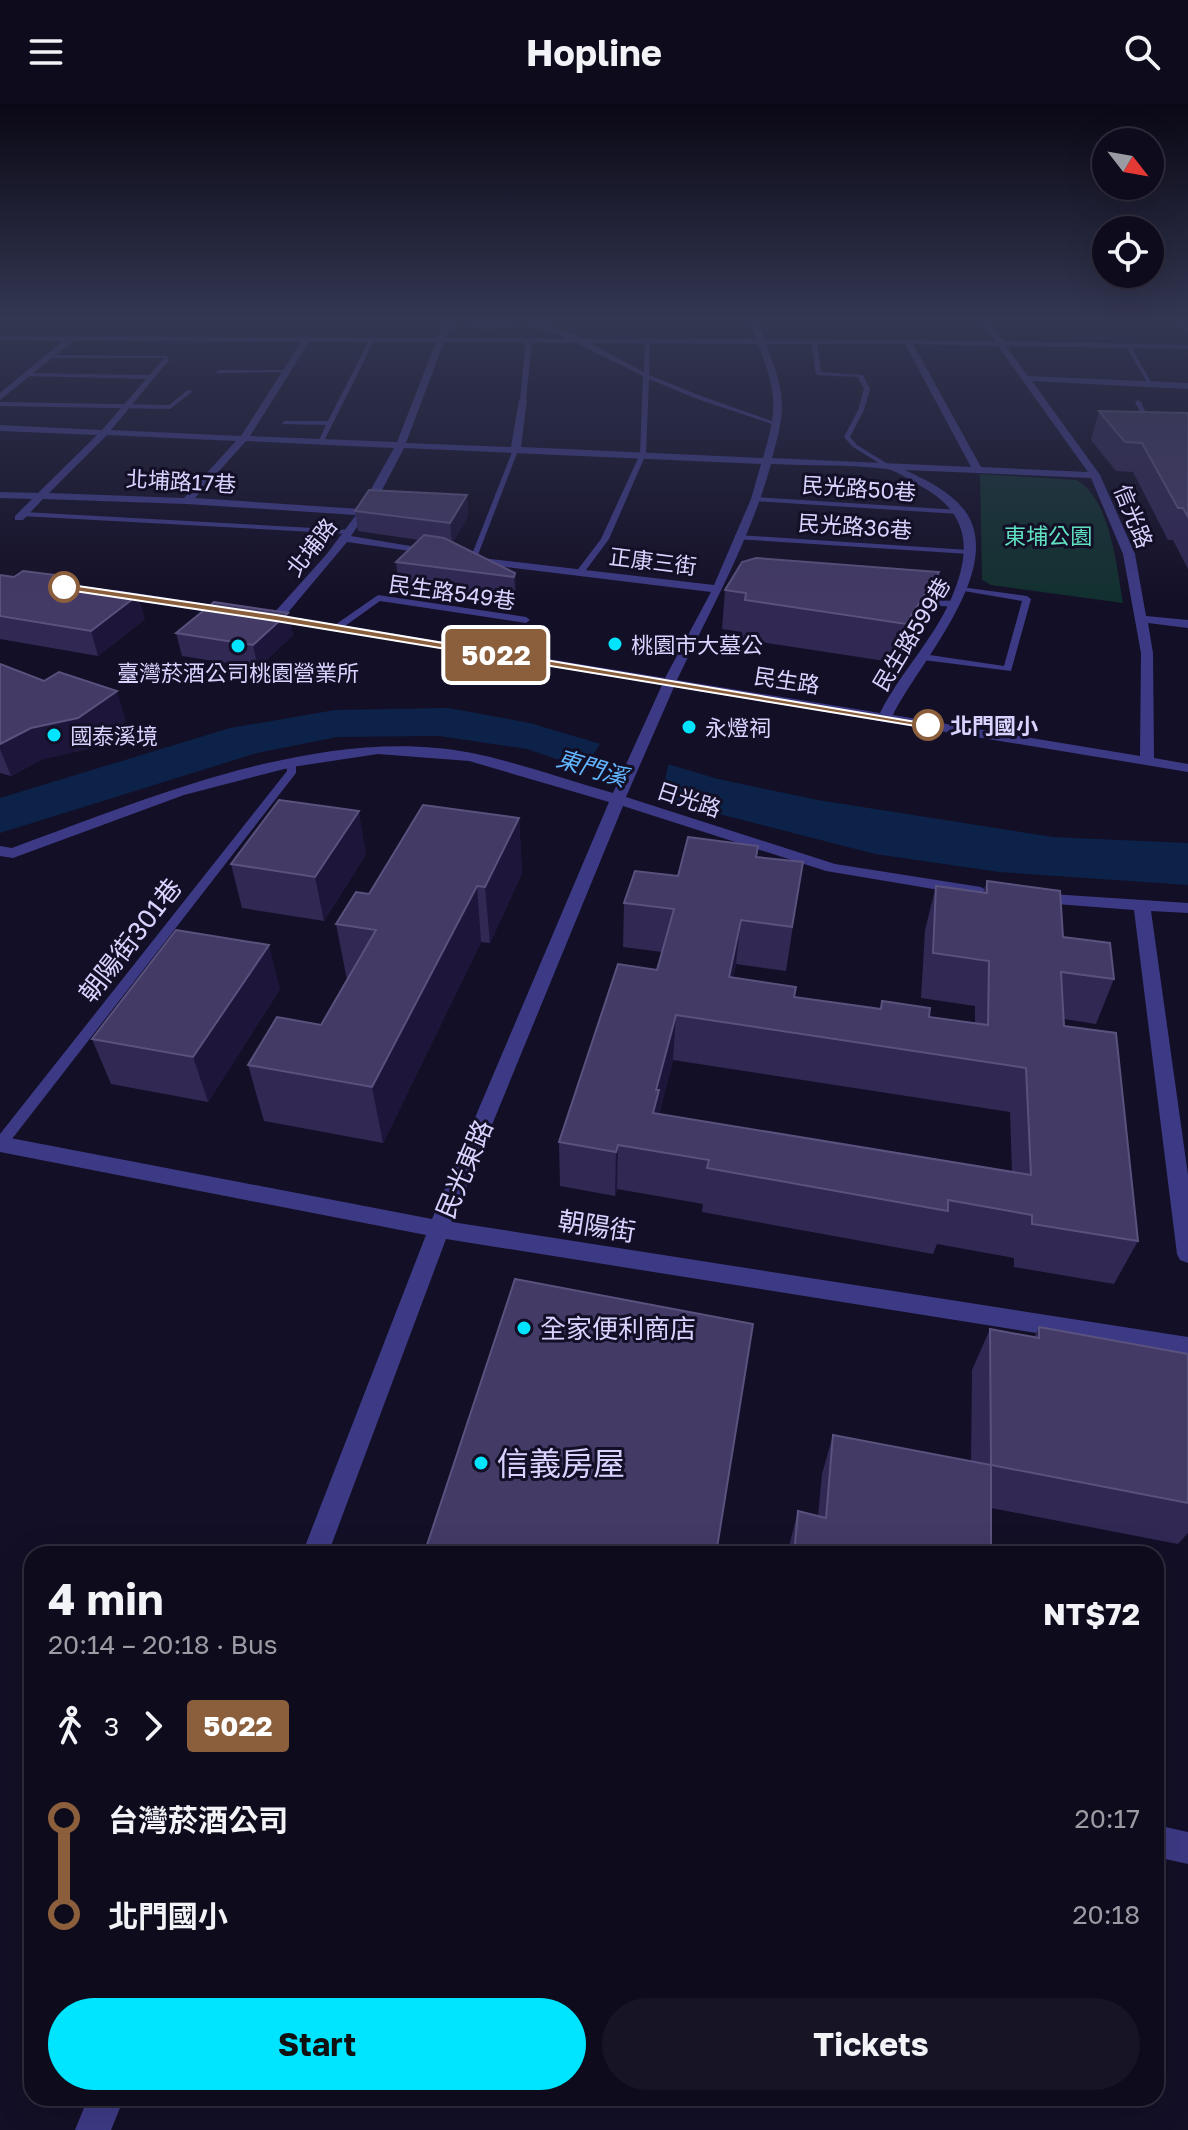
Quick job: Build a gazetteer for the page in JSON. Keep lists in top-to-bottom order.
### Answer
{
  "streets": {
    "street": [
      "北埔路17巷",
      "信光路",
      "北埔路",
      "正康三街",
      "民生路599巷",
      "民生路",
      "日光路",
      "民光東路",
      "朝陽街"
    ],
    "lane": [
      "民光路50巷",
      "民光路36巷",
      "民生路549巷",
      "朝陽街301巷"
    ]
  },
  "crossings": [
    ["北埔路17巷", "北埔路"],
    ["民光路50巷", "民生路599巷"],
    ["信光路", "民生路"],
    ["民光路36巷", "民生路599巷"],
    ["北埔路", "民生路"],
    ["民生路549巷", "民生路"],
    ["民生路599巷", "民生路"],
    ["民生路", "民光東路"],
    ["日光路", "朝陽街301巷"],
    ["日光路", "民光東路"],
    ["朝陽街301巷", "朝陽街"],
    ["民光東路", "朝陽街"]
  ],
  "water": ["東門溪"],
  "parks": ["東埔公園"],
  "places": [
    "桃園市大墓公",
    "臺灣菸酒公司桃園營業所",
    "北門國小",
    "永燈祠",
    "國泰溪境",
    "全家便利商店",
    "信義房屋"
  ],
  "lines": ["bus line 5022"],
  "north": "bottom right",
  "page": {
    "header": "Hopline",
    "on_map": "5022",
    "heading": ["4 min", "20:14 – 20:18 · Bus", "NT$72"],
    "legs": ["3", "5022"],
    "list": [
      {
        "name": "台灣菸酒公司",
        "value": "20:17"
      },
      {
        "name": "北門國小",
        "value": "20:18"
      }
    ],
    "buttons": ["Start", "Tickets"]
  }
}
